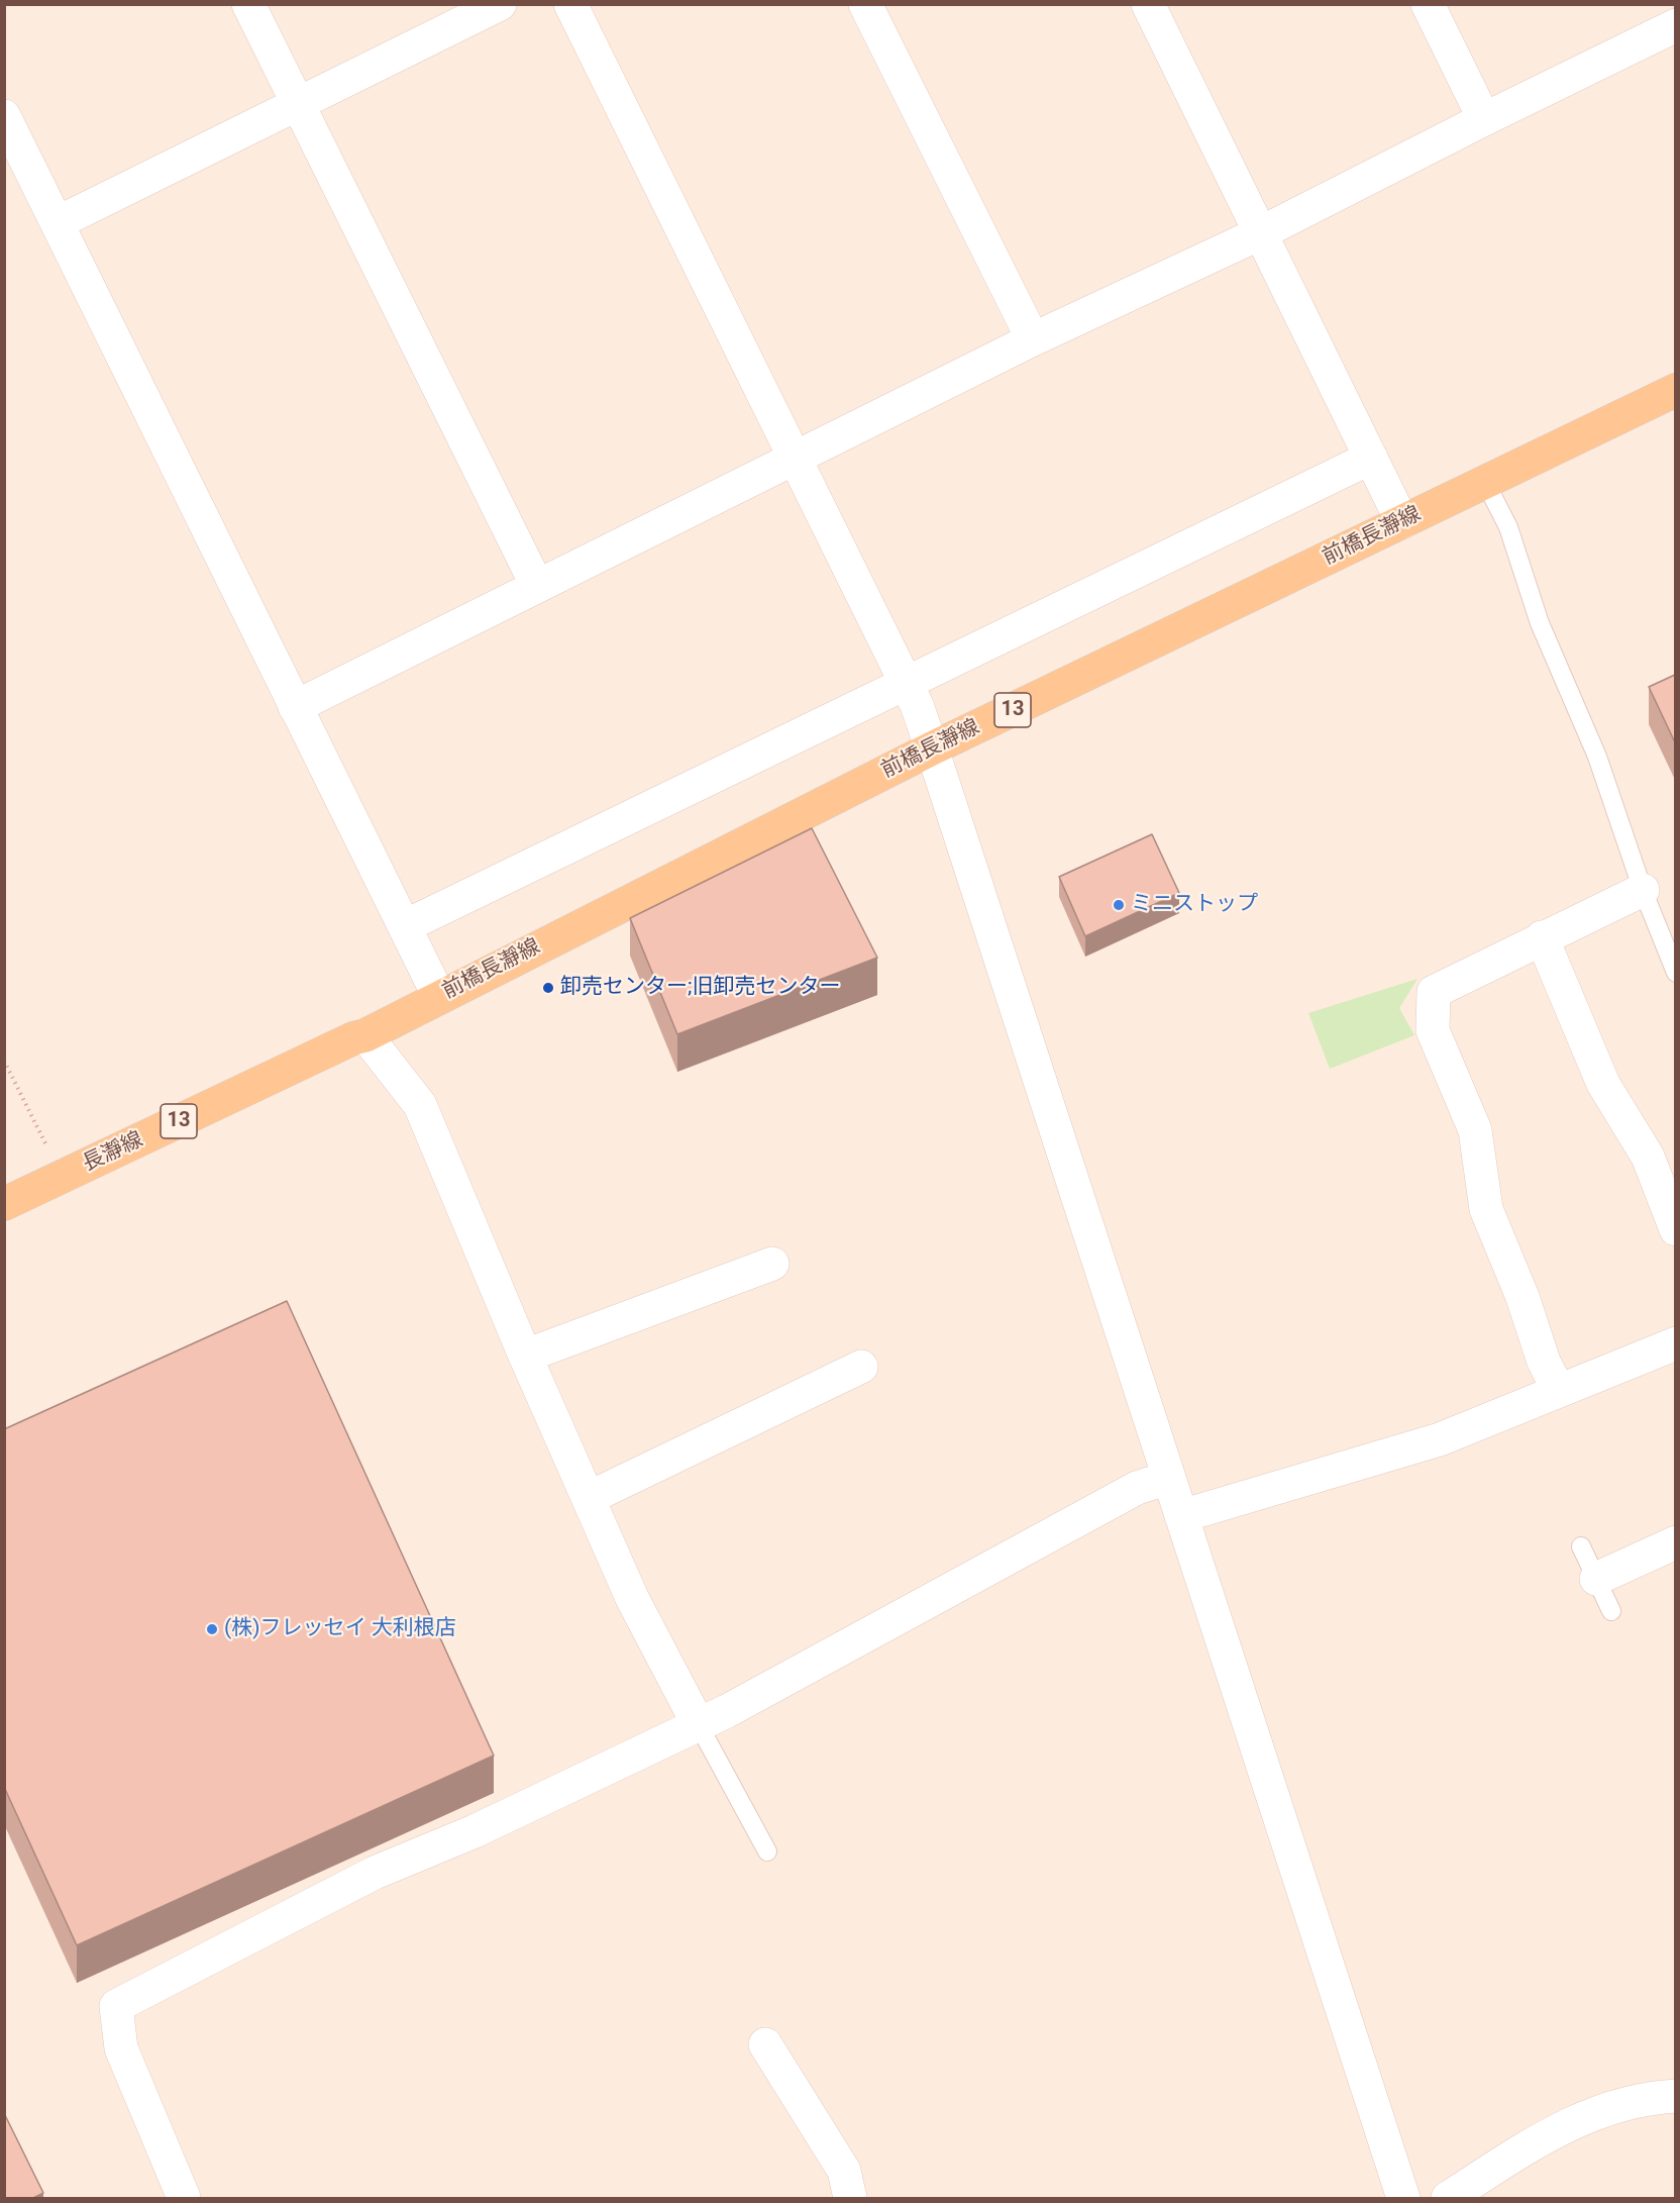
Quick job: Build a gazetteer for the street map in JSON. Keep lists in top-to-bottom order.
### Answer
{
  "streets": {
    "main road": ["前橋長瀞線", "13", "長瀞線"]
  },
  "crossings": [
    ["前橋長瀞線", "長瀞線"]
  ],
  "places": ["ミニストップ", "卸売センター;旧卸売センター", "(株)フレッセイ 大利根店"]
}
